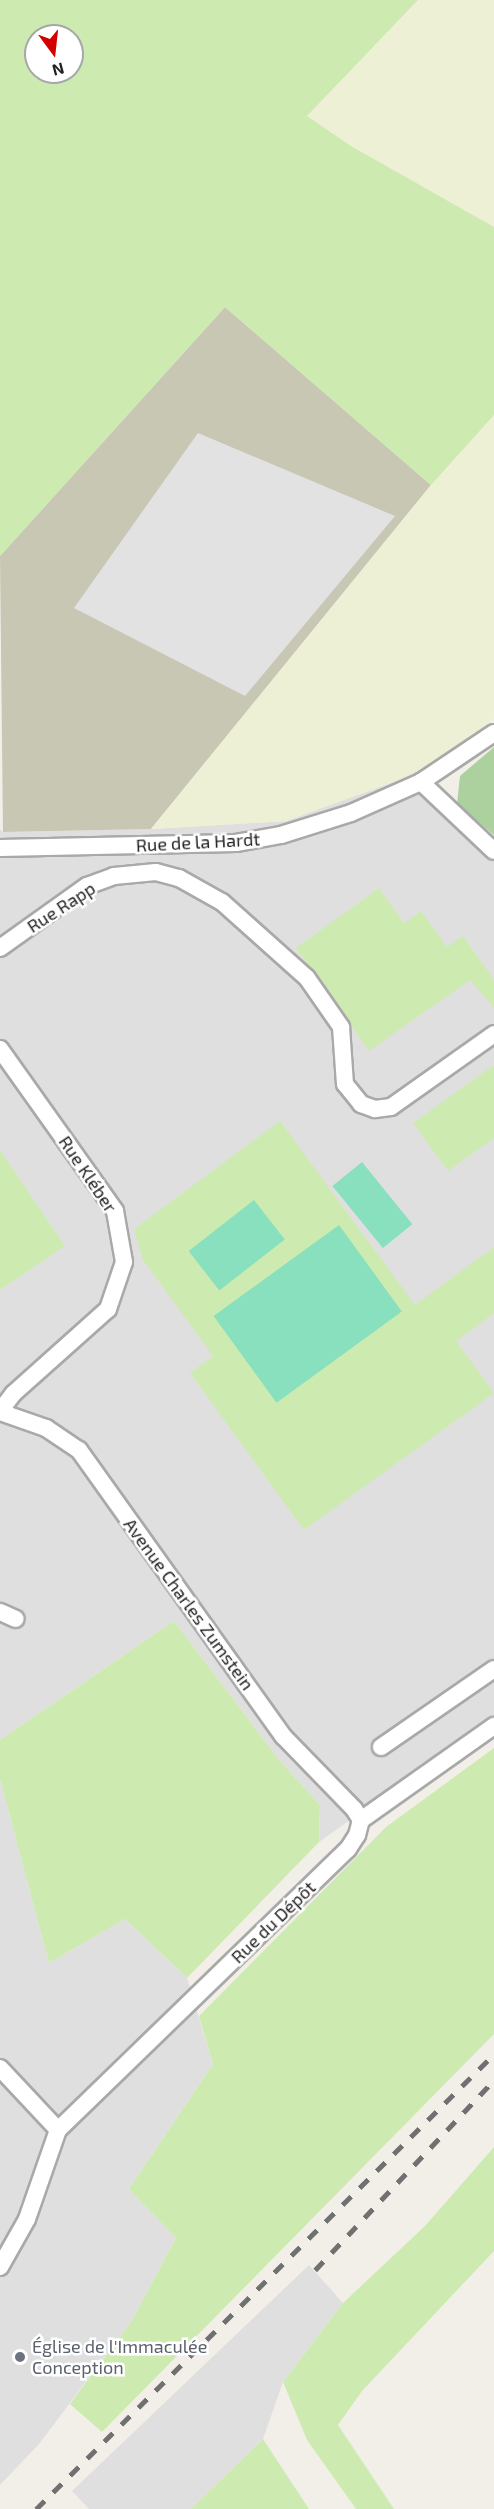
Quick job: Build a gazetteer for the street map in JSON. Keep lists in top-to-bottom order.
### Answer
{
  "streets": {
    "street": [
      "Rue de la Hardt",
      "Rue Rapp",
      "Rue Kléber",
      "Avenue Charles Zumstein",
      "Rue du Dépôt"
    ]
  },
  "crossings": [
    ["Rue Kléber", "Avenue Charles Zumstein"],
    ["Avenue Charles Zumstein", "Rue du Dépôt"]
  ],
  "places": ["Église de l'Immaculée Conception"],
  "north": "bottom"
}
